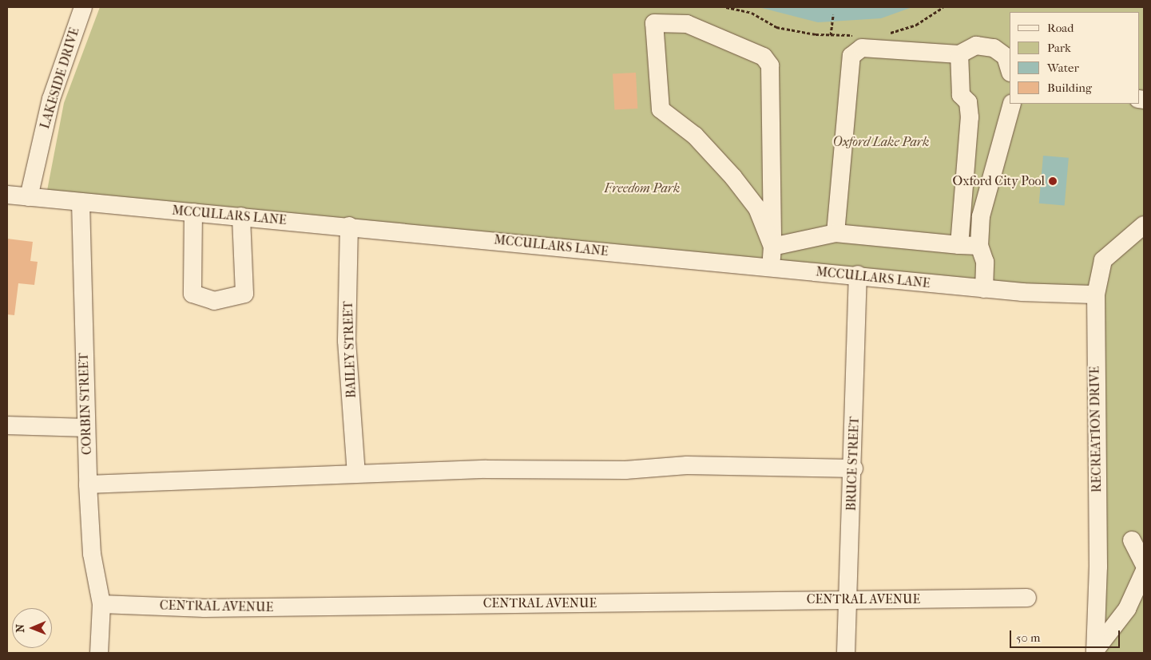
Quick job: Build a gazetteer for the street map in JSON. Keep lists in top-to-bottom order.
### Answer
{
  "streets": {
    "street": [
      "LAKESIDE DRIVE",
      "MCCULLARS LANE",
      "BAILEY STREET",
      "CORBIN STREET",
      "RECREATION DRIVE",
      "BRUCE STREET",
      "CENTRAL AVENUE"
    ]
  },
  "crossings": [
    ["LAKESIDE DRIVE", "MCCULLARS LANE"],
    ["MCCULLARS LANE", "BAILEY STREET"],
    ["MCCULLARS LANE", "CORBIN STREET"],
    ["MCCULLARS LANE", "RECREATION DRIVE"],
    ["MCCULLARS LANE", "BRUCE STREET"],
    ["CORBIN STREET", "CENTRAL AVENUE"],
    ["BRUCE STREET", "CENTRAL AVENUE"]
  ],
  "parks": ["Oxford Lake Park", "Freedom Park"],
  "places": ["Oxford City Pool"],
  "legend": [
    "Road",
    "Park",
    "Water",
    "Building"
  ],
  "scale_bar": "50 m",
  "north": "left"
}
